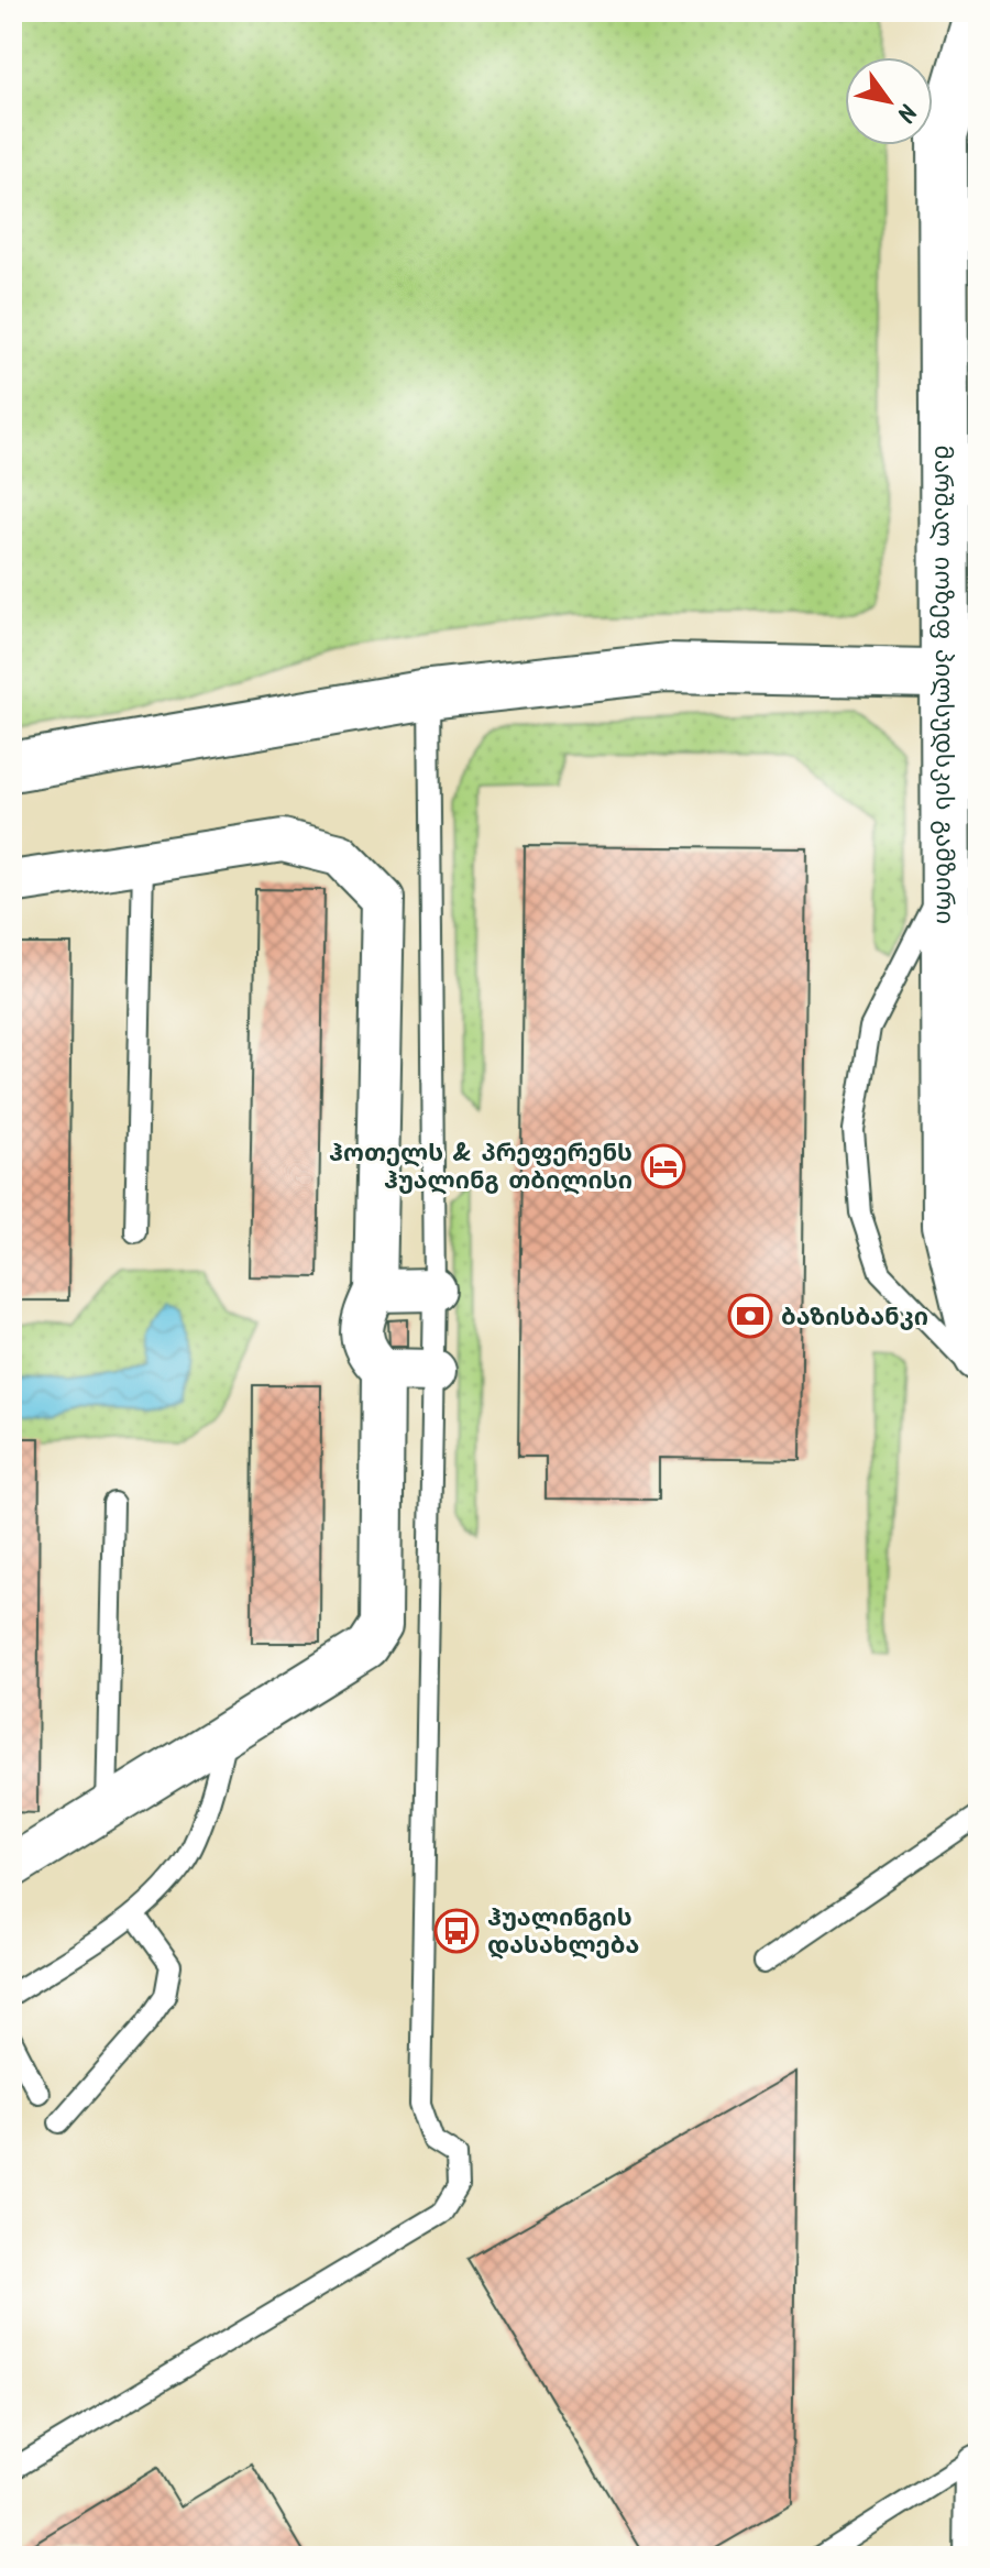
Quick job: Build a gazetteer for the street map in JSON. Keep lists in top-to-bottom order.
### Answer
{
  "streets": {
    "main road": ["მარშალ იოზეფ პილსუდსკის გამზირი"]
  },
  "places": {
    "hotel": ["ჰოთელს & პრეფერენს ჰუალინგ თბილისი"],
    "bank": ["ბაზისბანკი"],
    "bus stop": ["ჰუალინგის დასახლება"]
  },
  "north": "bottom right"
}
